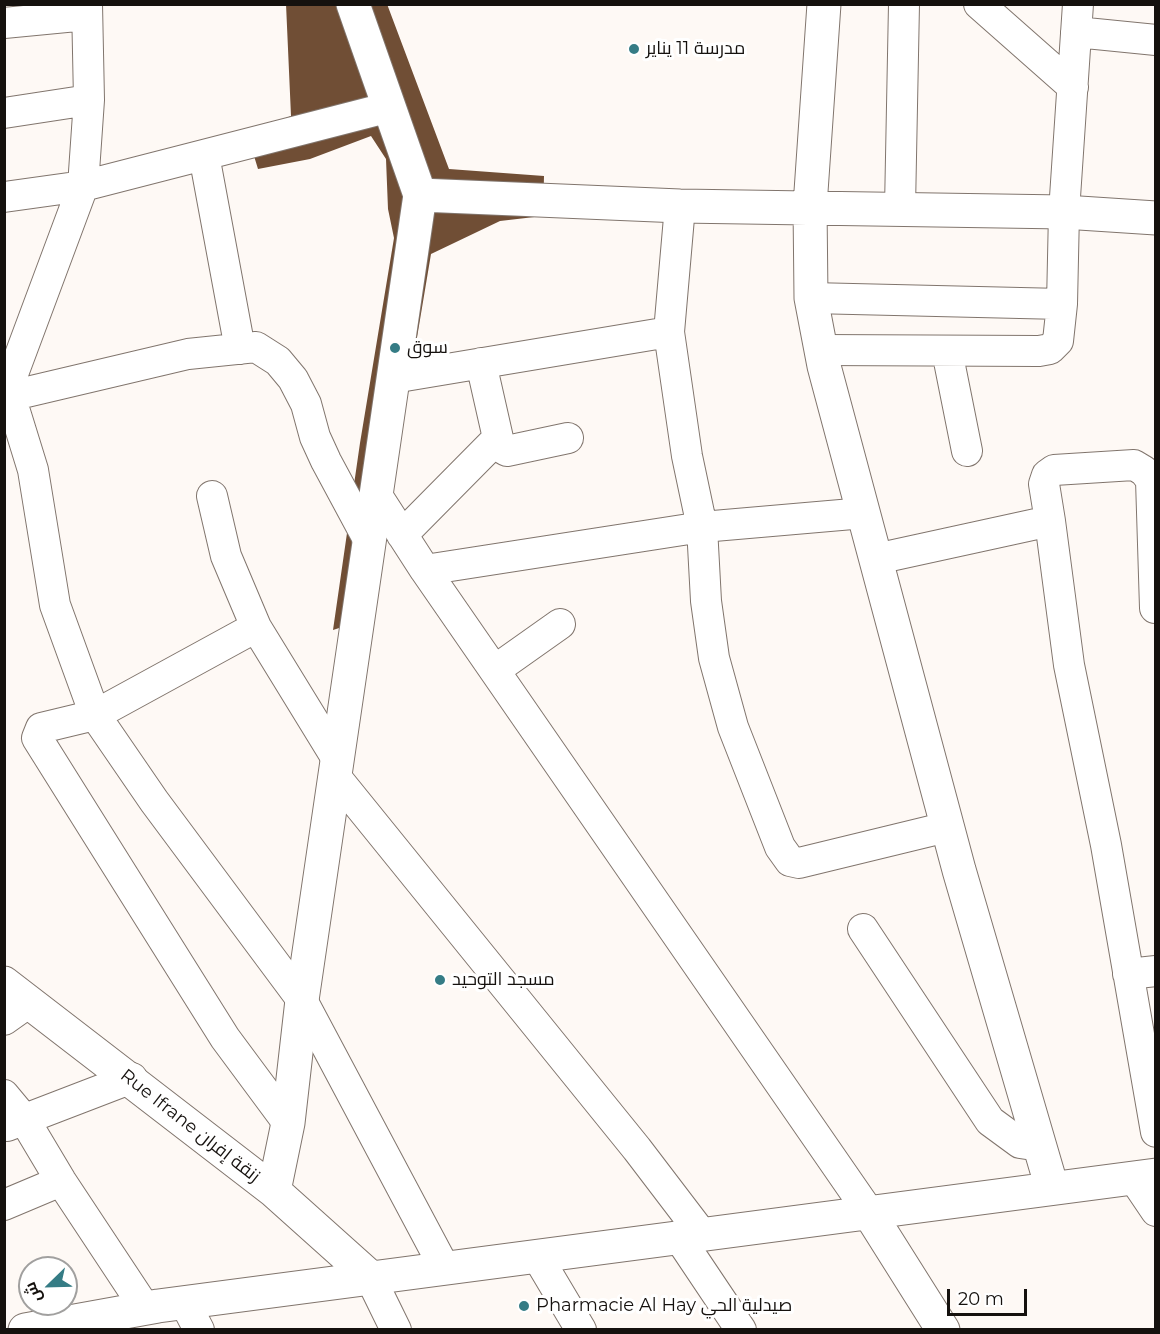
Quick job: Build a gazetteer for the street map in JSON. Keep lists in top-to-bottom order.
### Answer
{
  "streets": {
    "street": ["Rue Ifrane زنقة إفران"]
  },
  "places": [
    "مدرسة 11 يناير",
    "سوق",
    "مسجد التوحيد",
    "Pharmacie Al Hay صيدلية الحي"
  ],
  "scale_bar": "20 m",
  "north": "bottom left"
}
